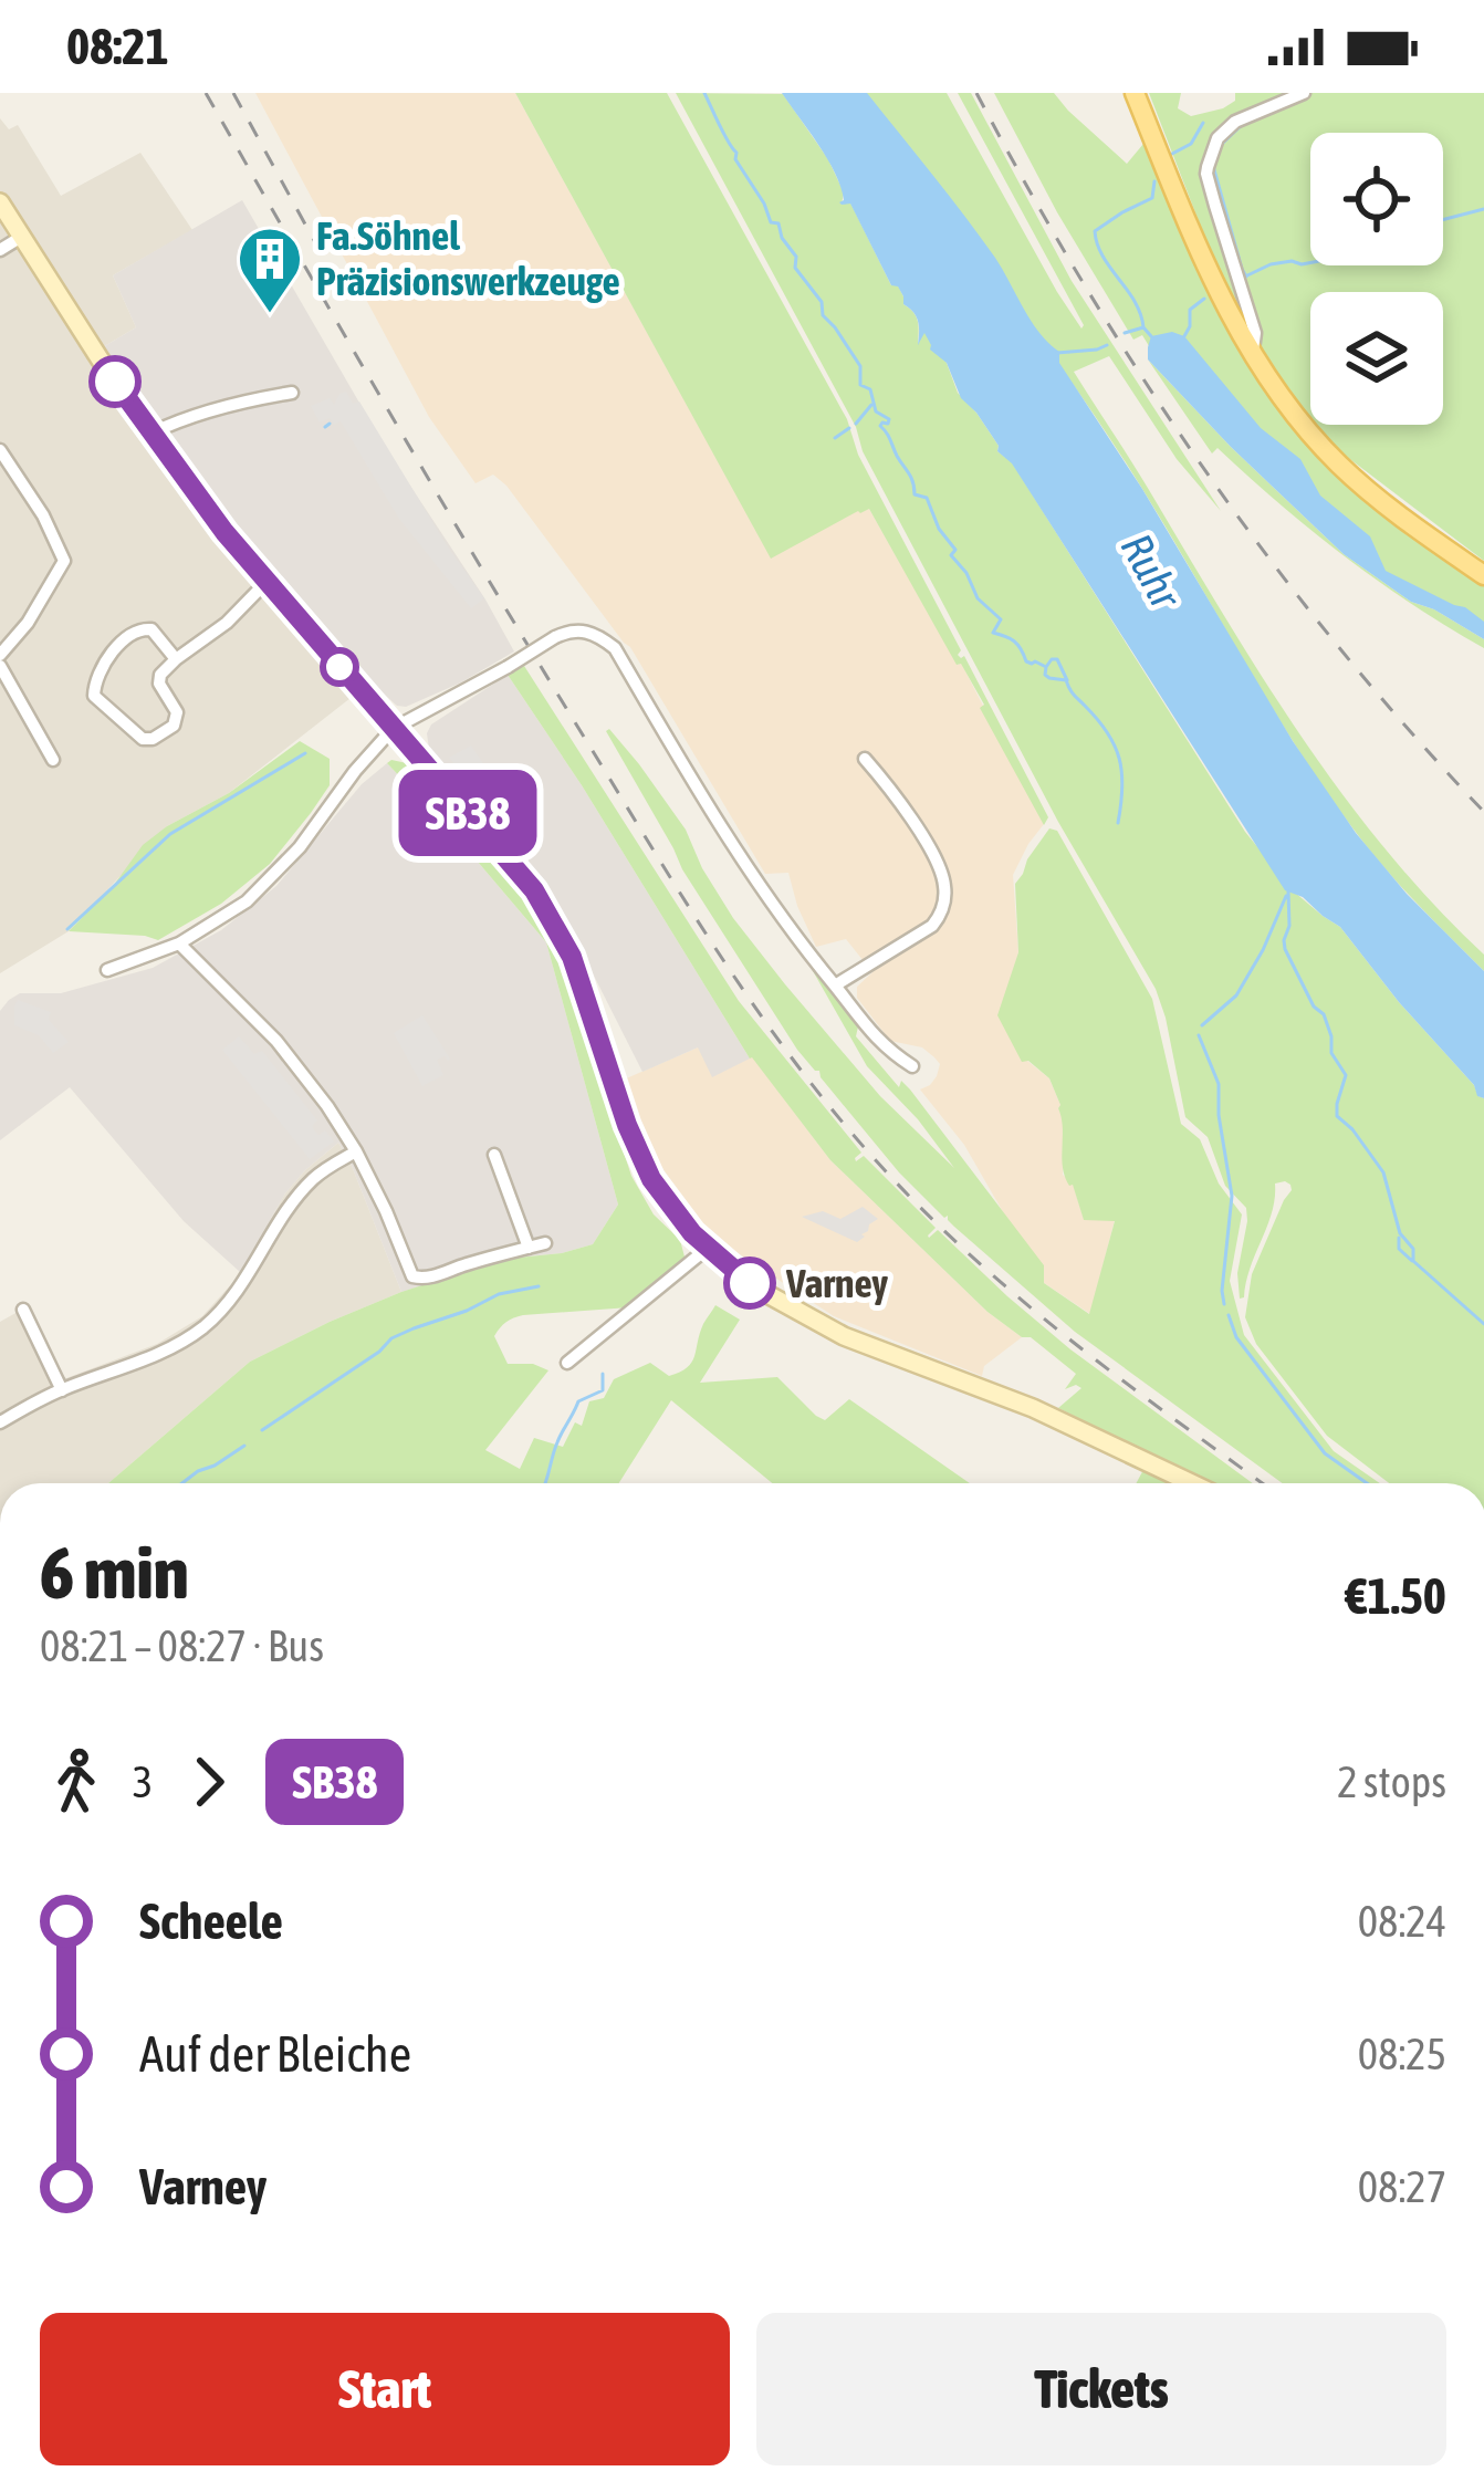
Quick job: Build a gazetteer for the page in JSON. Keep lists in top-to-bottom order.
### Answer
{
  "water": ["Ruhr"],
  "places": {
    "building": ["Fa.Söhnel Präzisionswerkzeuge"],
    "other": ["Varney"]
  },
  "lines": ["bus line SB38"],
  "page": {
    "status": "08:21",
    "on_map": "SB38",
    "heading": ["6 min", "08:21 – 08:27 · Bus", "€1.50"],
    "legs": ["3", "SB38", "2 stops"],
    "list": [
      {
        "name": "Scheele",
        "value": "08:24"
      },
      {
        "name": "Auf der Bleiche",
        "value": "08:25"
      },
      {
        "name": "Varney",
        "value": "08:27"
      }
    ],
    "buttons": ["Start", "Tickets"]
  }
}
